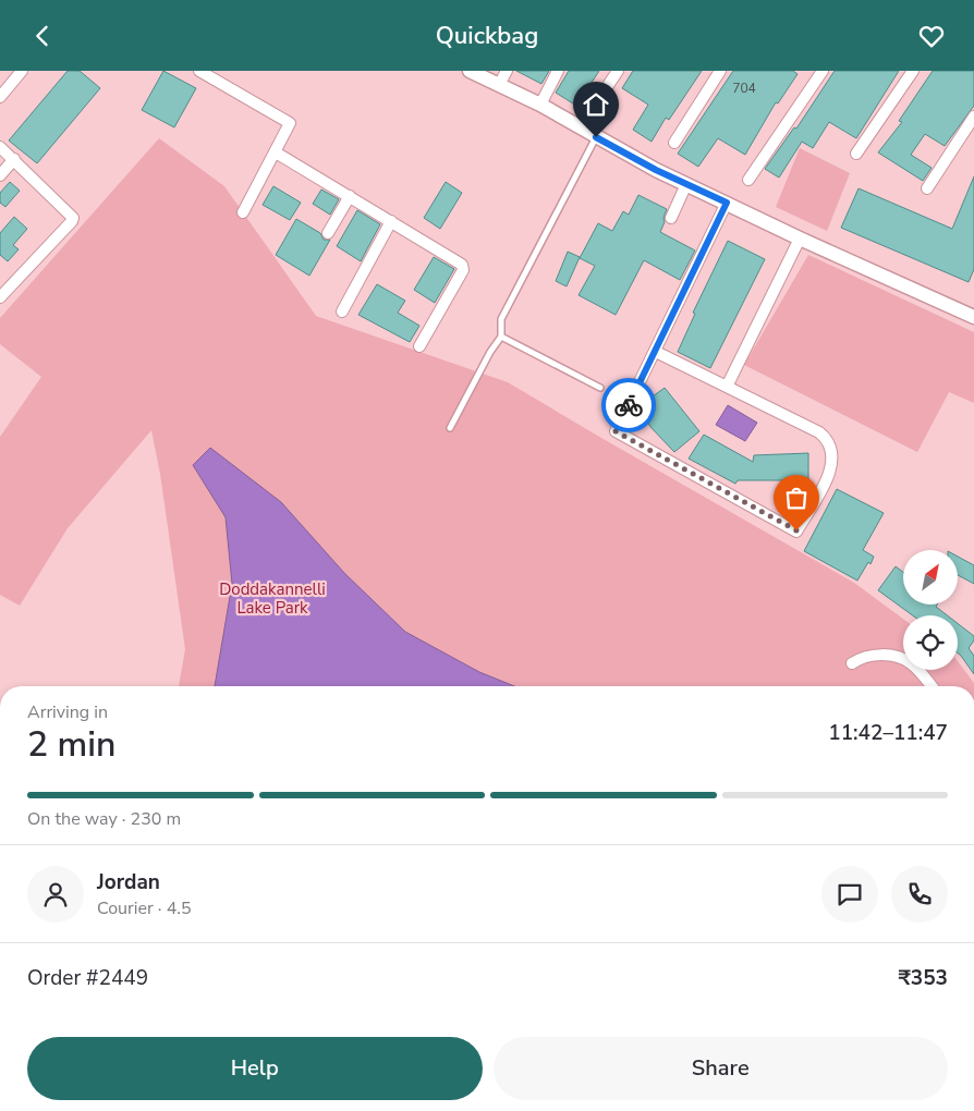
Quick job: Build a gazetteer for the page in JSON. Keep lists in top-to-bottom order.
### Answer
{
  "parks": ["Doddakannelli Lake Park"],
  "house_numbers": ["704"],
  "north": "top right",
  "page": {
    "header": "Quickbag",
    "heading": ["2 min", "Arriving in", "11:42–11:47"],
    "panel": [
      "Jordan",
      "Courier · 4.5",
      "Order #2449",
      "₹353"
    ],
    "bar": "On the way · 230 m",
    "buttons": ["Help", "Share"]
  }
}
